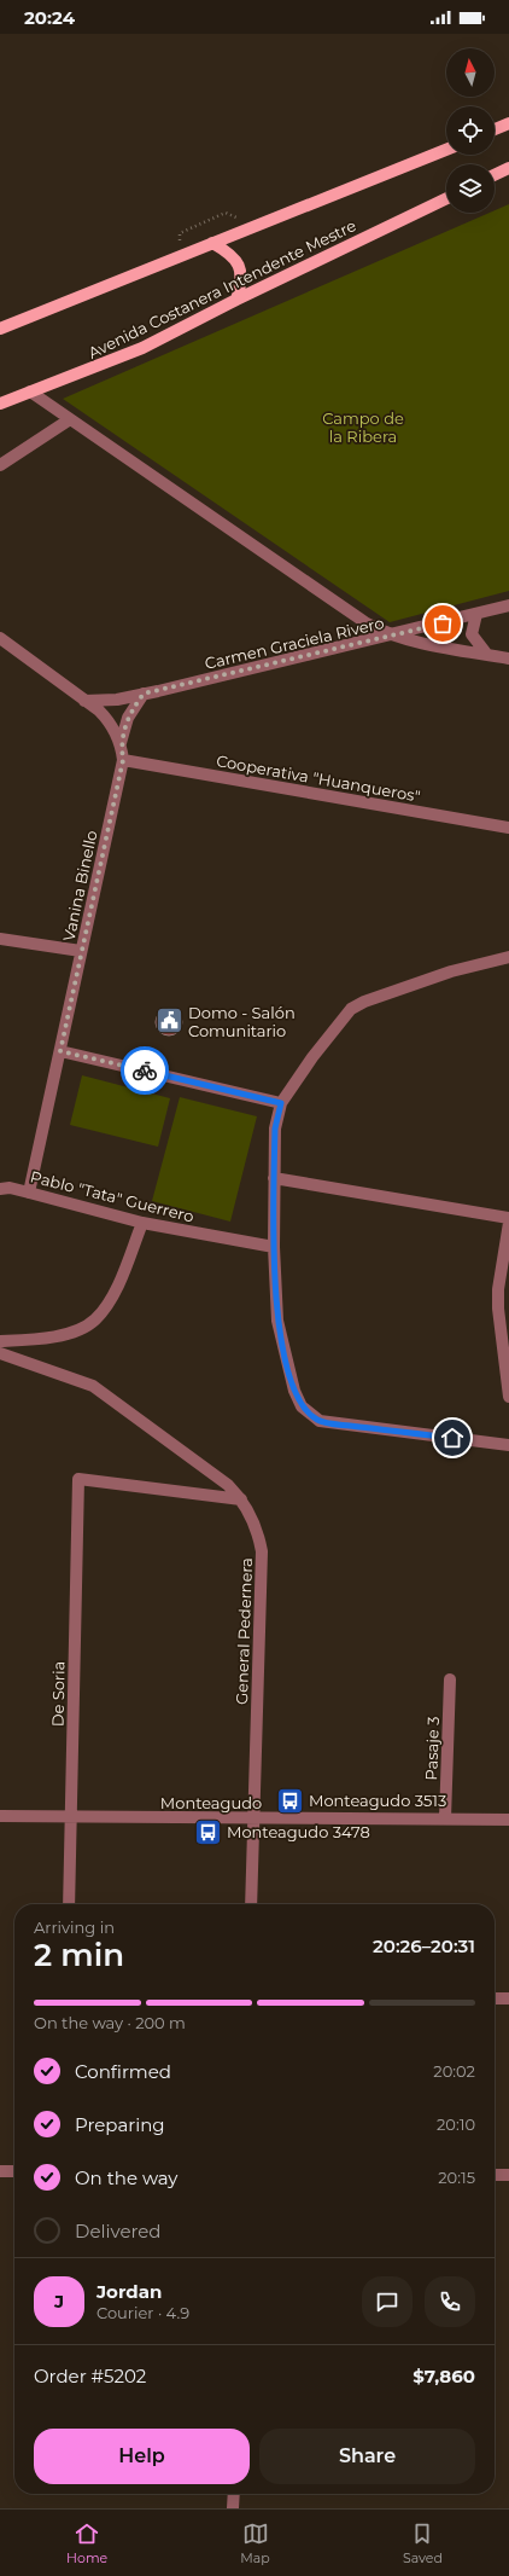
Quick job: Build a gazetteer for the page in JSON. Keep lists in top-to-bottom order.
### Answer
{
  "streets": {
    "main road": ["Avenida Costanera Intendente Mestre"],
    "street": [
      "Carmen Graciela Rivero",
      "Cooperativa \"Huanqueros\"",
      "Vanina Binello",
      "Pablo \"Tata\" Guerrero",
      "General Pedernera",
      "De Soria",
      "Pasaje 3",
      "Monteagudo"
    ]
  },
  "crossings": [
    ["Carmen Graciela Rivero", "Vanina Binello"],
    ["Cooperativa \"Huanqueros\"", "Vanina Binello"],
    ["Vanina Binello", "Pablo \"Tata\" Guerrero"],
    ["General Pedernera", "De Soria"],
    ["General Pedernera", "Monteagudo"],
    ["De Soria", "Monteagudo"],
    ["Pasaje 3", "Monteagudo"]
  ],
  "parks": ["Campo de la Ribera"],
  "places": {
    "public building": ["Domo - Salón Comunitario"],
    "bus stop": ["Monteagudo 3513", "Monteagudo 3478"]
  },
  "north": "top",
  "page": {
    "status": "20:24",
    "heading": ["2 min", "Arriving in", "20:26–20:31"],
    "panel": [
      "Jordan",
      "Courier · 4.9",
      "Order #5202",
      "$7,860"
    ],
    "bar": "On the way · 200 m",
    "list": [
      ["Confirmed", "20:02"],
      ["Preparing", "20:10"],
      ["On the way", "20:15"],
      "Delivered"
    ],
    "round": "J",
    "buttons": ["Help", "Share"],
    "tabs": ["Home", "Map", "Saved"]
  }
}
